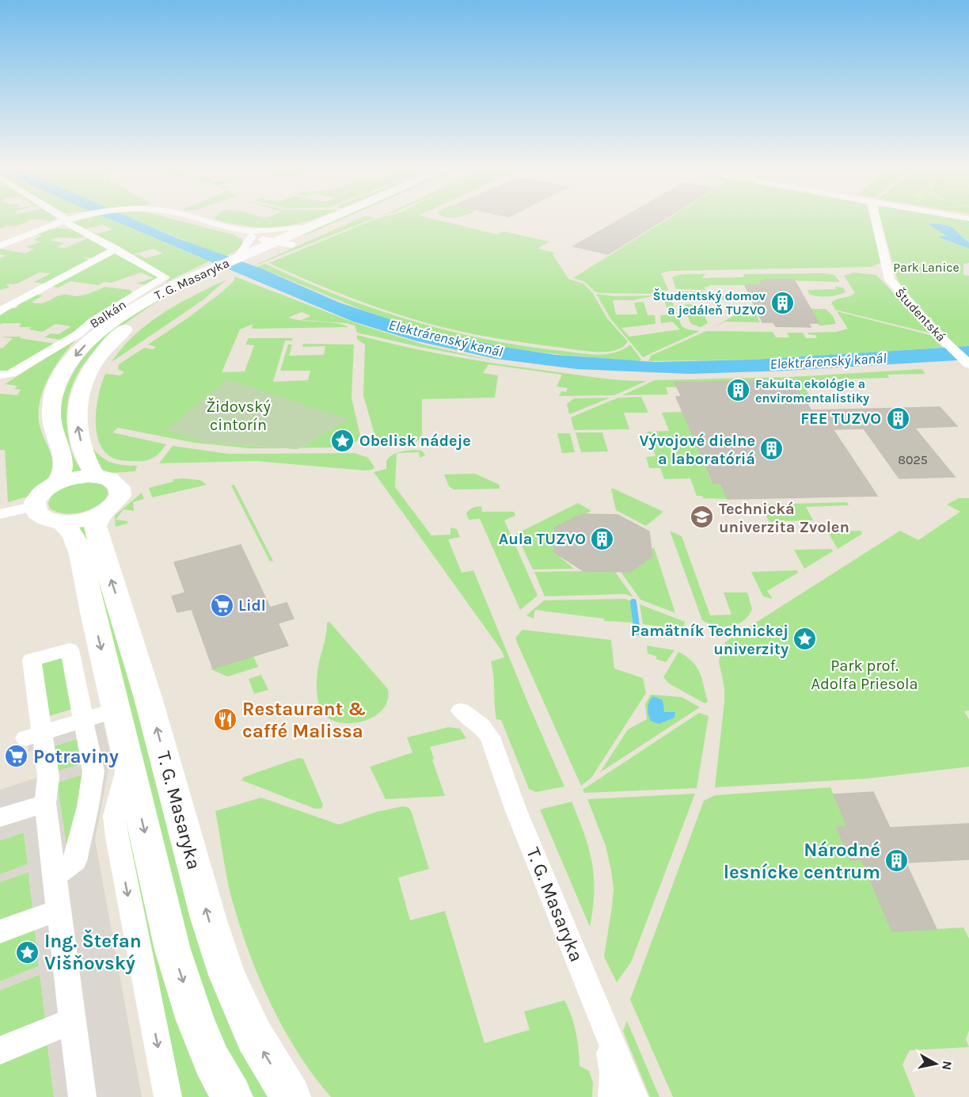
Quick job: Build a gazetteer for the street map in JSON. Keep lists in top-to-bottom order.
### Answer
{
  "streets": {
    "street": ["T. G. Masaryka", "Balkán", "Študentská"]
  },
  "water": ["Elektrárenský kanál"],
  "parks": ["Park Lanice", "Židovský cintorín", "Park prof. Adolfa Priesola"],
  "places": {
    "building": [
      "Študentský domov a jedáleň TUZVO",
      "Fakulta ekológie a enviromentalistiky",
      "FEE TUZVO",
      "Vývojové dielne a laboratóriá",
      "Aula TUZVO",
      "Národné lesnícke centrum"
    ],
    "place": ["Obelisk nádeje", "Pamätník Technickej univerzity", "Ing. Štefan Višňovský"],
    "school or university": ["Technická univerzita Zvolen"],
    "supermarket": ["Lidl", "Potraviny"],
    "restaurant": ["Restaurant & caffé Malissa"]
  },
  "house_numbers": ["8025"],
  "north": "right"
}
